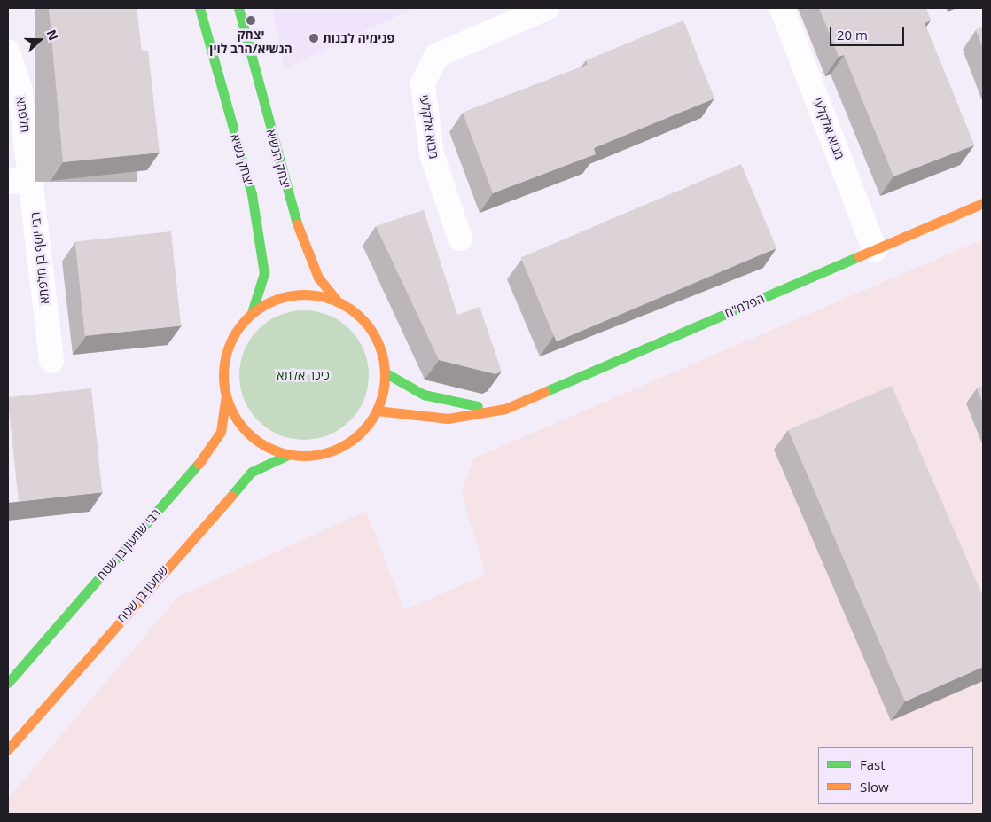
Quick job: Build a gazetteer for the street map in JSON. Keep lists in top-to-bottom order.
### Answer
{
  "streets": {
    "street": [
      "חלפתא",
      "מבוא אלקלעי",
      "יצחק הנשיא",
      "יצחק נשיא",
      "רבי יוסף בן חלפתא",
      "הפלמ\"ח",
      "רבי שמעון בן שטח",
      "שמעון בן שטח"
    ]
  },
  "crossings": [
    ["חלפתא", "רבי יוסף בן חלפתא"],
    ["מבוא אלקלעי", "הפלמ\"ח"]
  ],
  "parks": ["כיכר אלתא"],
  "places": ["יצחק הנשיא/הרב לוין", "פנימיה לבנות"],
  "legend": ["Fast", "Slow"],
  "scale_bar": "20 m",
  "north": "right"
}
